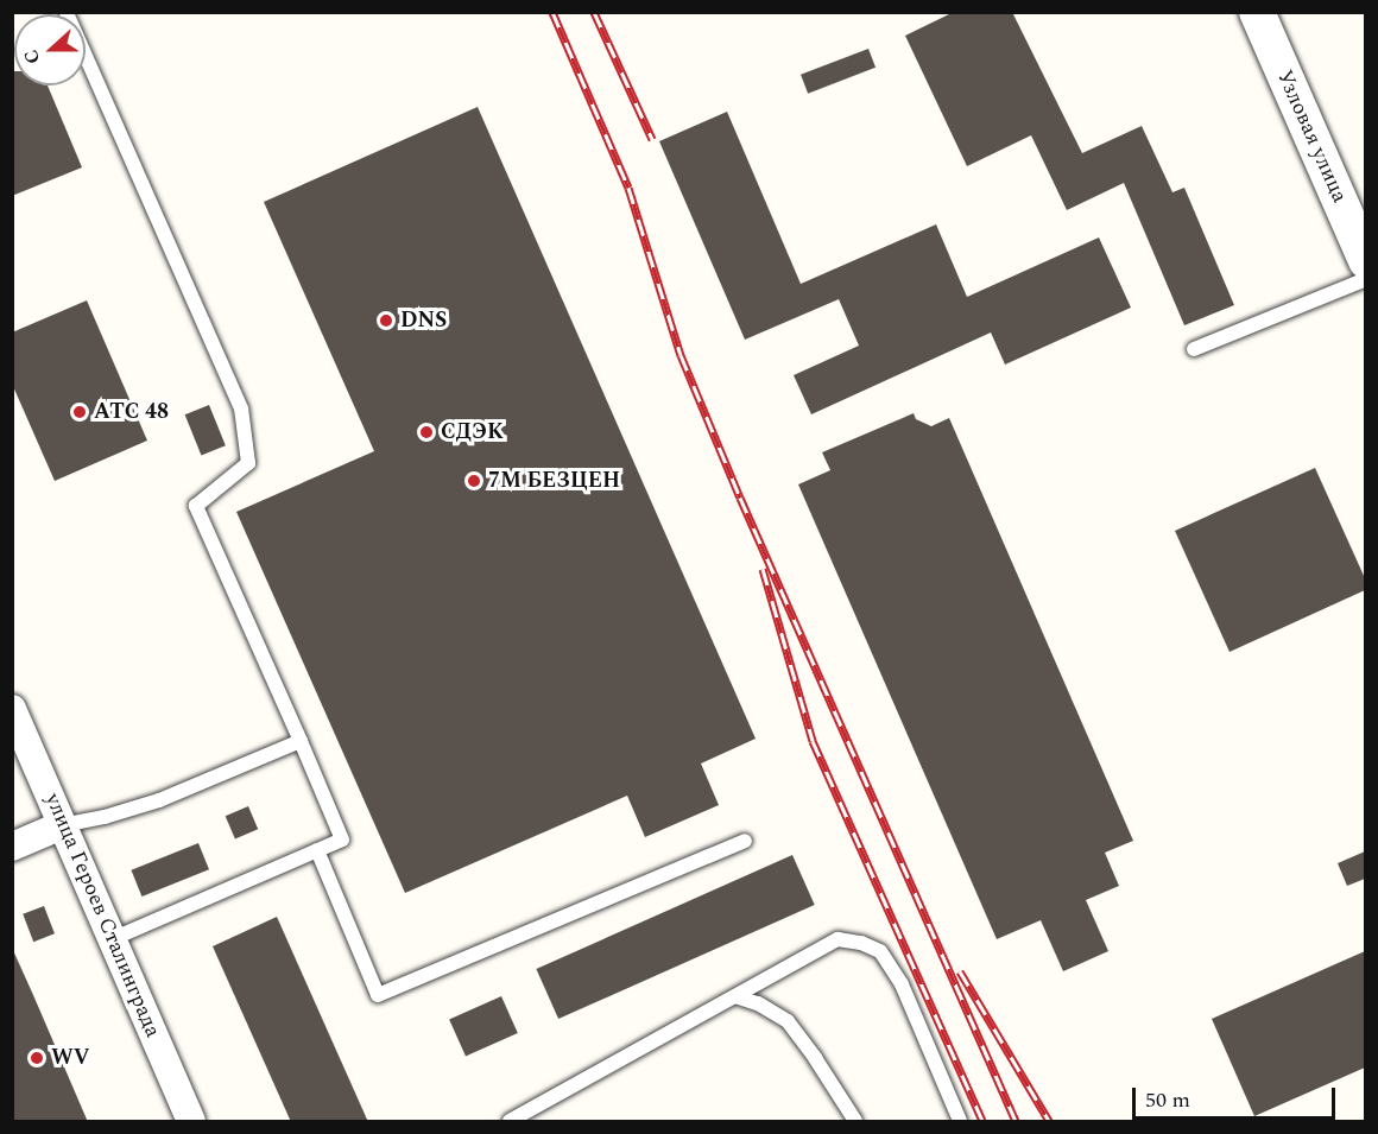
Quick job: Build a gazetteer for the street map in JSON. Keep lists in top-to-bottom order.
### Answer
{
  "streets": {
    "street": ["Узловая улица", "улица Героев Сталинграда"]
  },
  "places": [
    "DNS",
    "АТС 48",
    "СДЭК",
    "7М БЕЗЦЕН",
    "WV"
  ],
  "scale_bar": "50 m",
  "north": "left"
}
